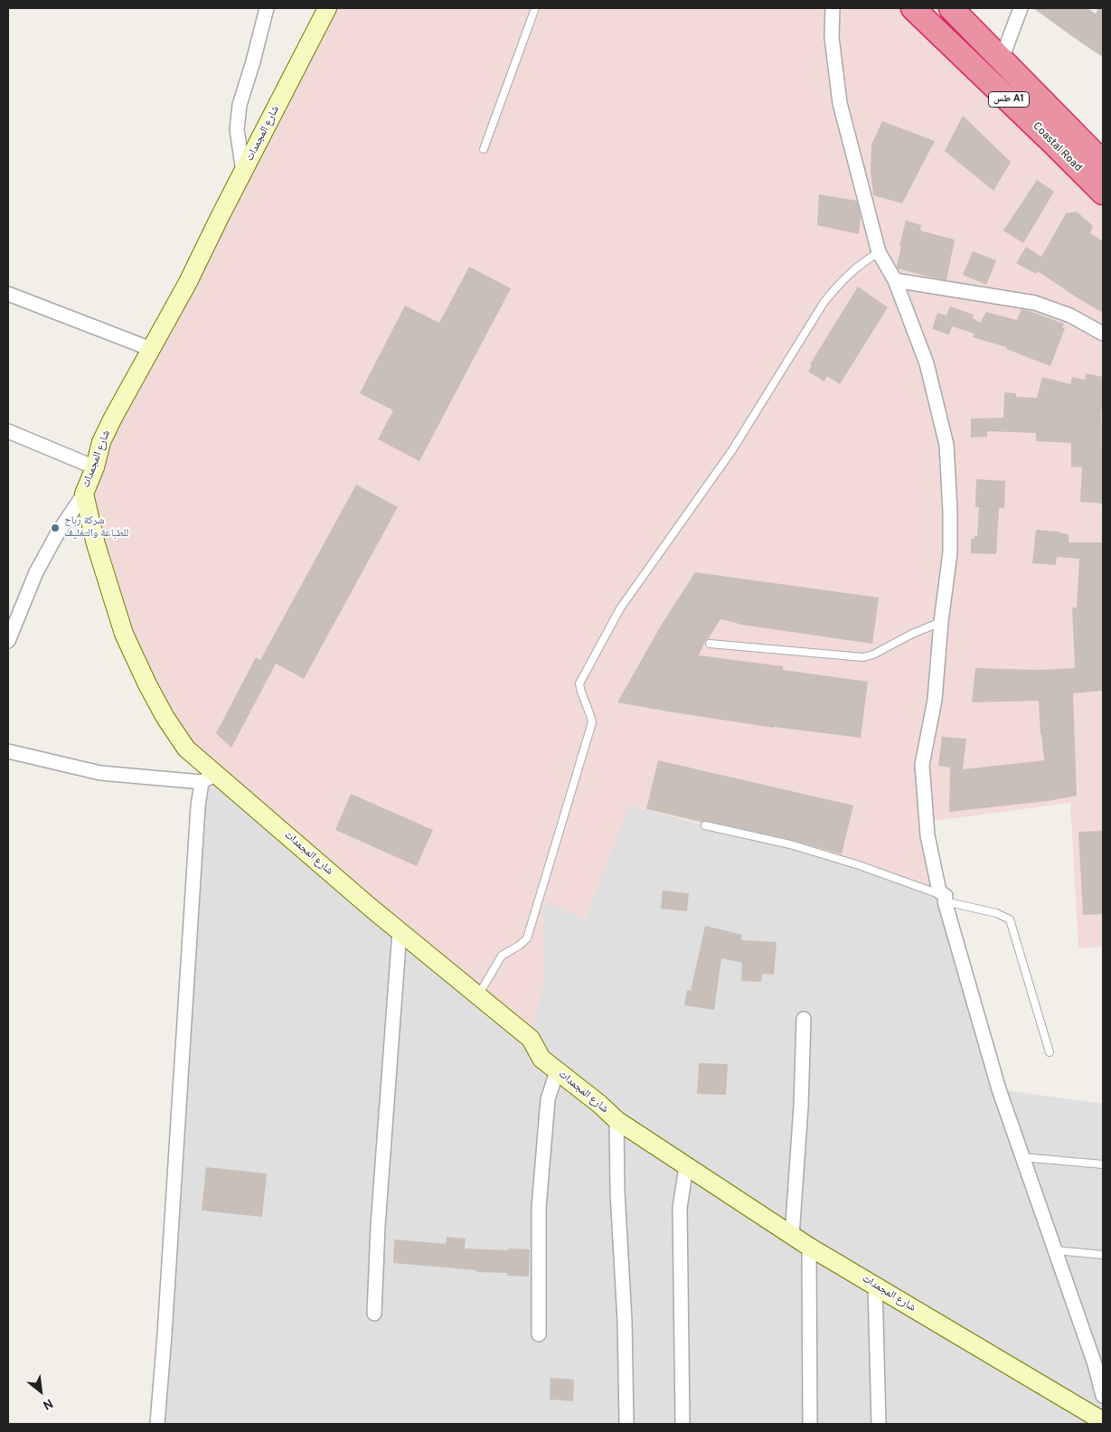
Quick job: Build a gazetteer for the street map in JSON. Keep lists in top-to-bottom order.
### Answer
{
  "streets": {
    "highway": ["طس A1", "Coastal Road"],
    "main road": ["شارع المجمدات"]
  },
  "places": ["شركة رباح للطباعة والتغليف"],
  "north": "bottom right"
}
